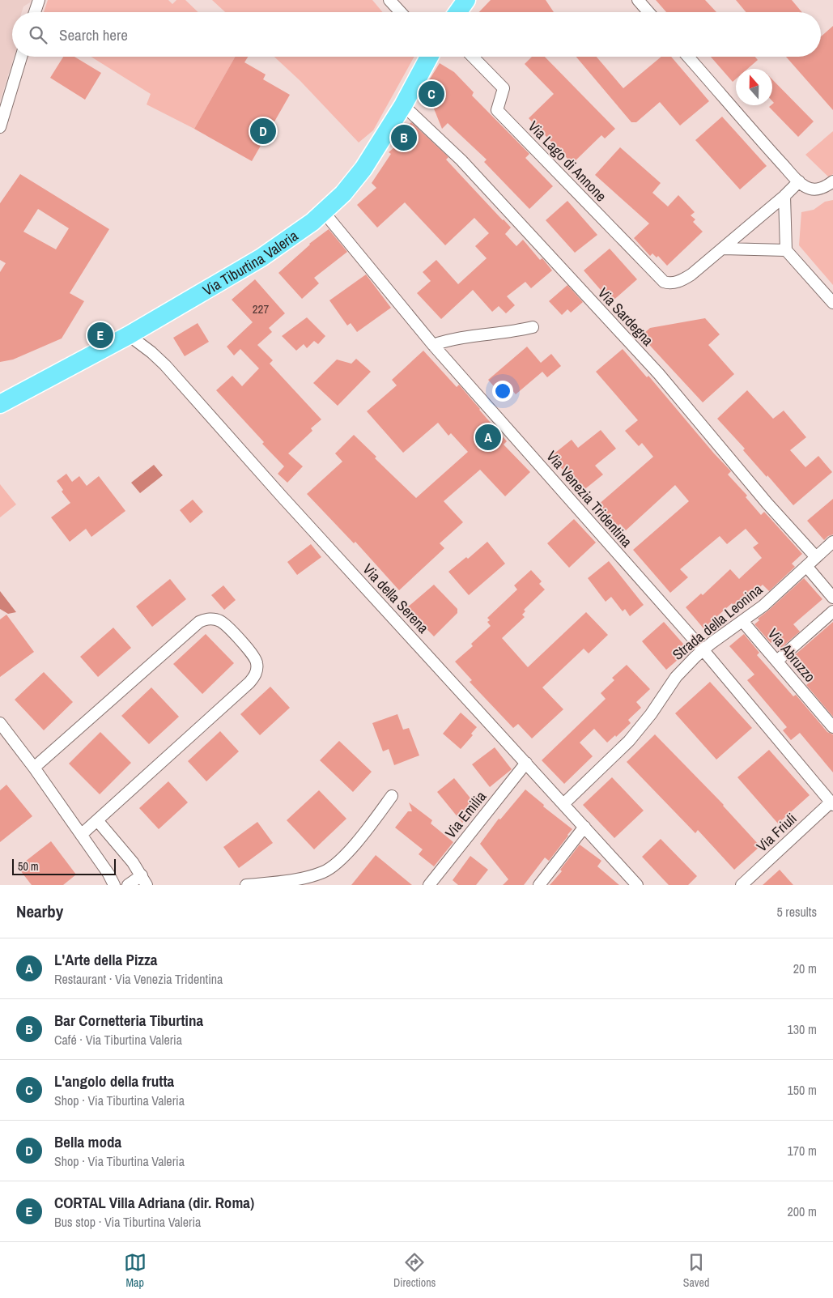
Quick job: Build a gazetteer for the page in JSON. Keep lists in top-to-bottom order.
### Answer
{
  "streets": {
    "main road": ["Via Tiburtina Valeria"],
    "street": [
      "Via Lago di Annone",
      "Via Sardegna",
      "Via Venezia Tridentina",
      "Via della Serena",
      "Strada della Leonina",
      "Via Abruzzo",
      "Via Emilia",
      "Via Friuli"
    ]
  },
  "crossings": [
    ["Via Tiburtina Valeria", "Via Sardegna"],
    ["Via Tiburtina Valeria", "Via Venezia Tridentina"],
    ["Via Tiburtina Valeria", "Via della Serena"],
    ["Via Sardegna", "Strada della Leonina"],
    ["Via Venezia Tridentina", "Strada della Leonina"],
    ["Via Venezia Tridentina", "Via Friuli"],
    ["Via della Serena", "Strada della Leonina"],
    ["Via della Serena", "Via Emilia"],
    ["Strada della Leonina", "Via Abruzzo"]
  ],
  "house_numbers": ["227"],
  "scale_bar": "50 m",
  "north": "top",
  "page": {
    "search": "Search here",
    "pins": [
      "C",
      "D",
      "B",
      "E",
      "A"
    ],
    "scale": "50 m",
    "heading": ["Nearby", "5 results"],
    "list": [
      {
        "mark": "A",
        "name": "L'Arte della Pizza",
        "note": "Restaurant · Via Venezia Tridentina",
        "value": "20 m"
      },
      {
        "mark": "B",
        "name": "Bar Cornetteria Tiburtina",
        "note": "Café · Via Tiburtina Valeria",
        "value": "130 m"
      },
      {
        "mark": "C",
        "name": "L'angolo della frutta",
        "note": "Shop · Via Tiburtina Valeria",
        "value": "150 m"
      },
      {
        "mark": "D",
        "name": "Bella moda",
        "note": "Shop · Via Tiburtina Valeria",
        "value": "170 m"
      },
      {
        "mark": "E",
        "name": "CORTAL Villa Adriana (dir. Roma)",
        "note": "Bus stop · Via Tiburtina Valeria",
        "value": "200 m"
      }
    ],
    "nav": ["Map", "Directions", "Saved"]
  }
}
